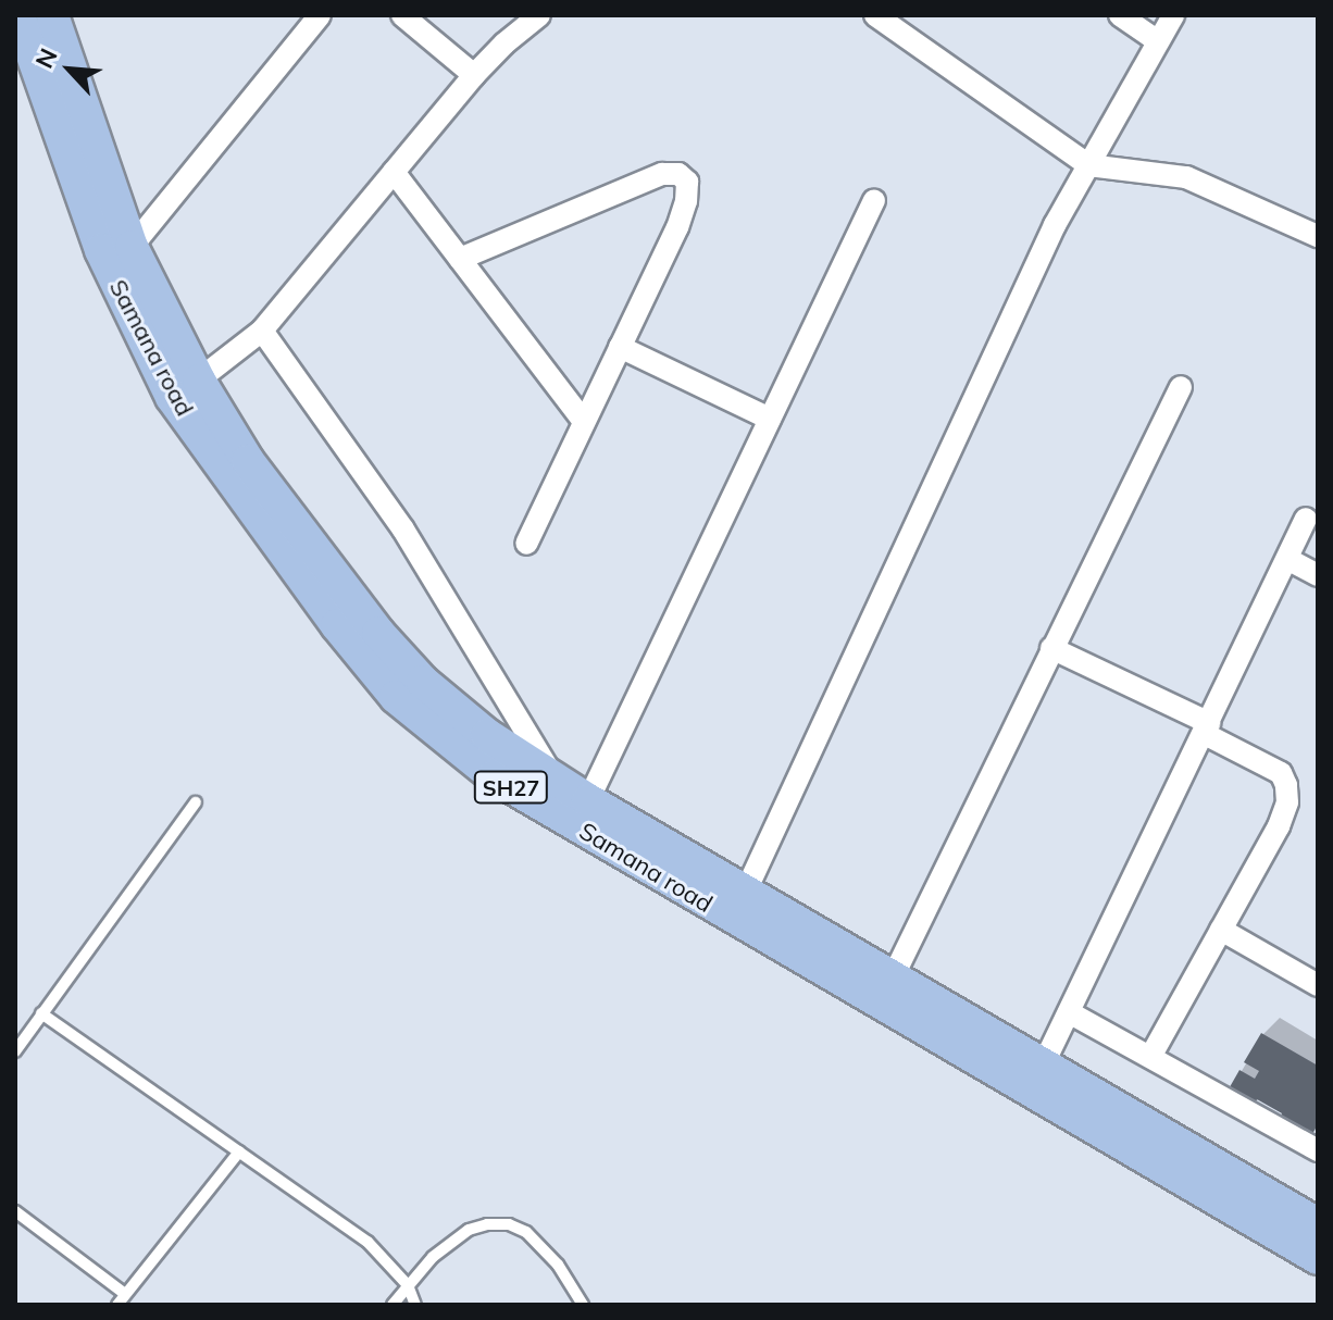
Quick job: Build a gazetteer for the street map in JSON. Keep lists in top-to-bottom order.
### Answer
{
  "streets": {
    "main road": ["Samana road", "SH27"]
  },
  "north": "top left"
}
